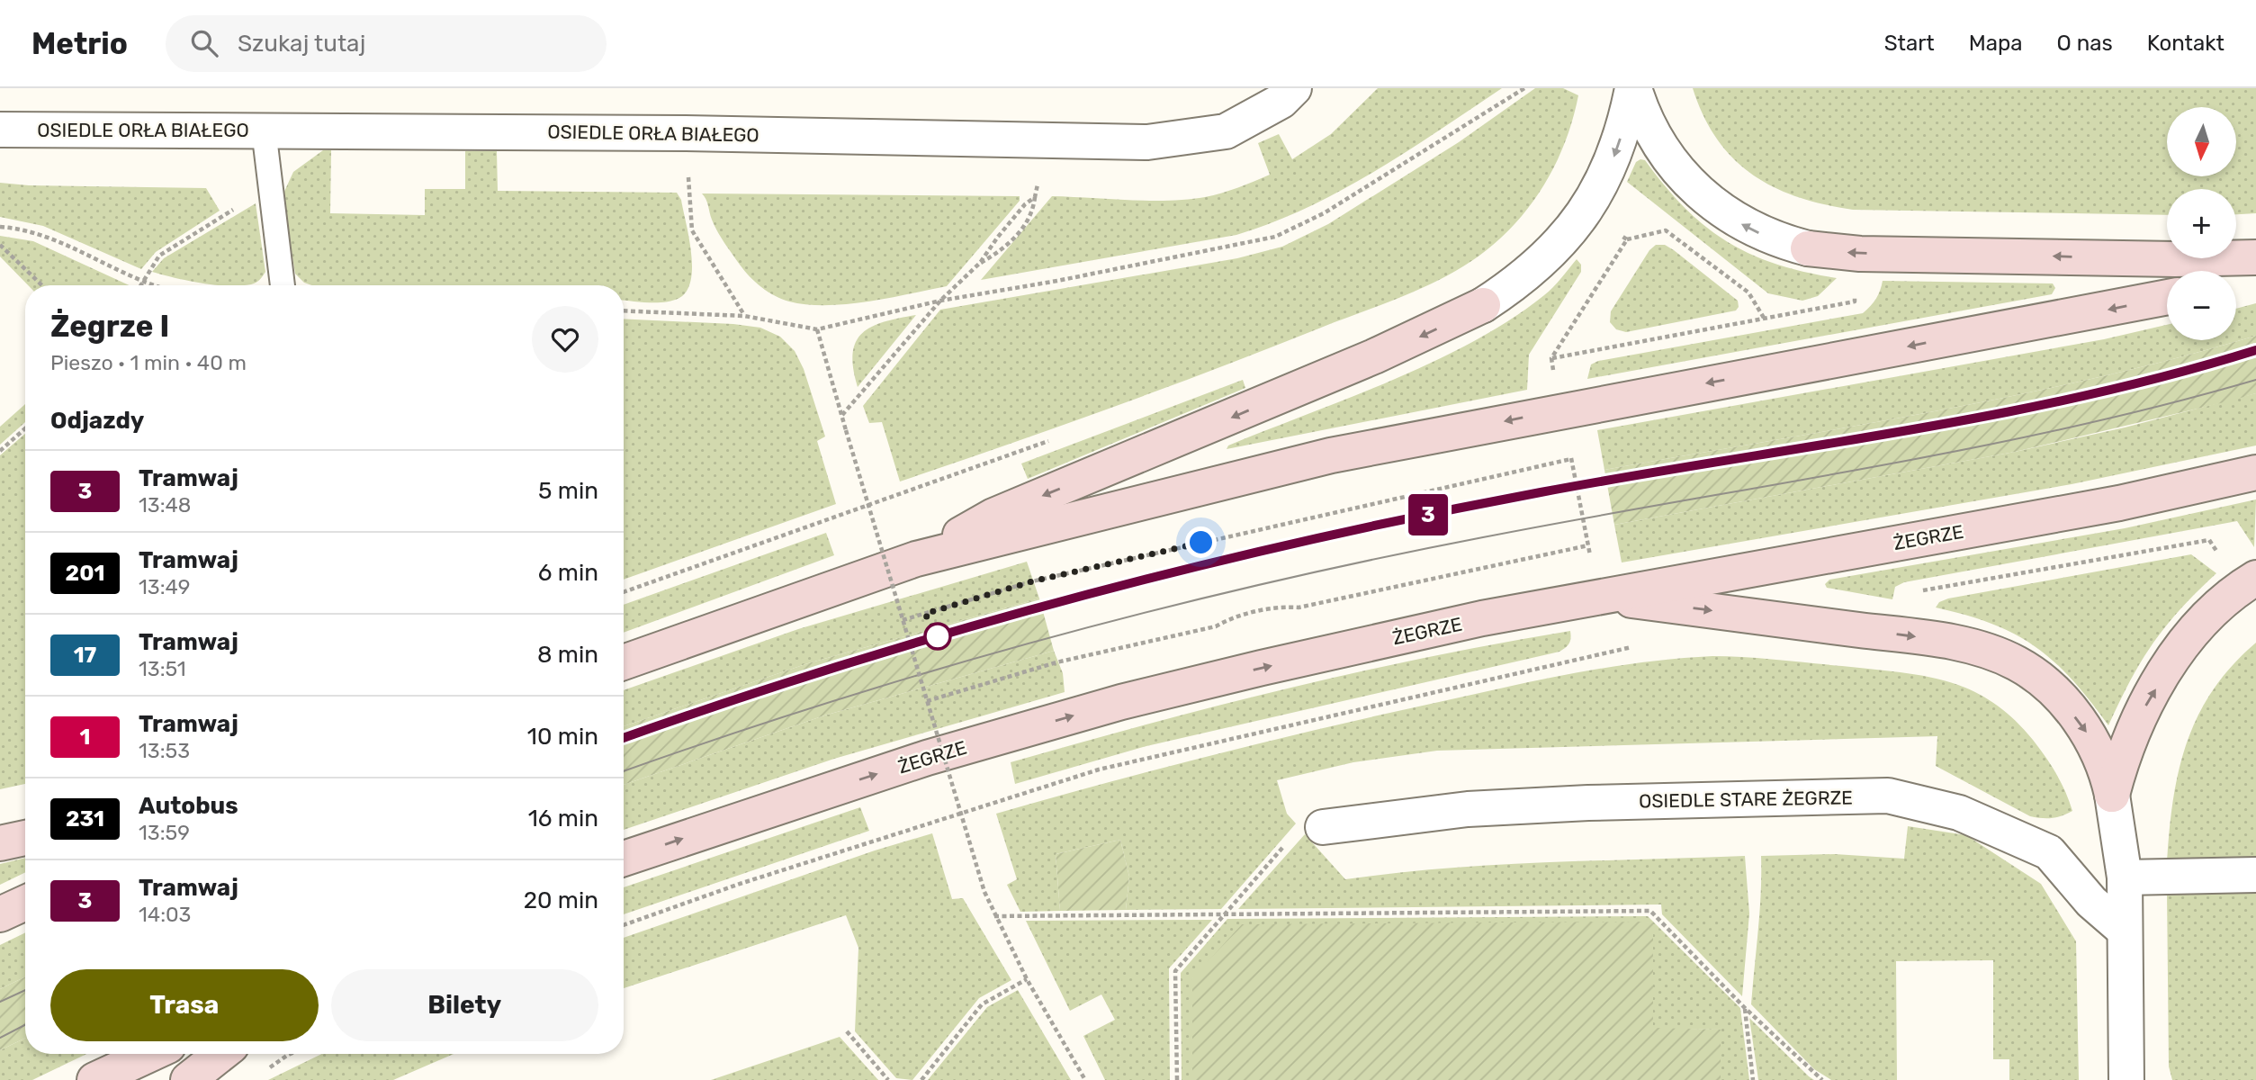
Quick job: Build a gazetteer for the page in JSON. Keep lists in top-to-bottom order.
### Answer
{
  "streets": {
    "street": ["OSIEDLE ORŁA BIAŁEGO", "ŻEGRZE", "OSIEDLE STARE ŻEGRZE"]
  },
  "lines": ["tram line 3"],
  "north": "bottom",
  "page": {
    "header": "Metrio",
    "search": "Szukaj tutaj",
    "nav": [
      "Start",
      "Mapa",
      "O nas",
      "Kontakt"
    ],
    "on_map": "3",
    "map_buttons": ["+", "−"],
    "heading": [
      ["Żegrze I", "Pieszo · 1 min · 40 m"],
      "Odjazdy"
    ],
    "list": [
      {
        "mark": "3",
        "name": "Tramwaj",
        "note": "13:48",
        "value": "5 min"
      },
      {
        "mark": "201",
        "name": "Tramwaj",
        "note": "13:49",
        "value": "6 min"
      },
      {
        "mark": "17",
        "name": "Tramwaj",
        "note": "13:51",
        "value": "8 min"
      },
      {
        "mark": "1",
        "name": "Tramwaj",
        "note": "13:53",
        "value": "10 min"
      },
      {
        "mark": "231",
        "name": "Autobus",
        "note": "13:59",
        "value": "16 min"
      },
      {
        "mark": "3",
        "name": "Tramwaj",
        "note": "14:03",
        "value": "20 min"
      }
    ],
    "buttons": ["Trasa", "Bilety"]
  }
}
